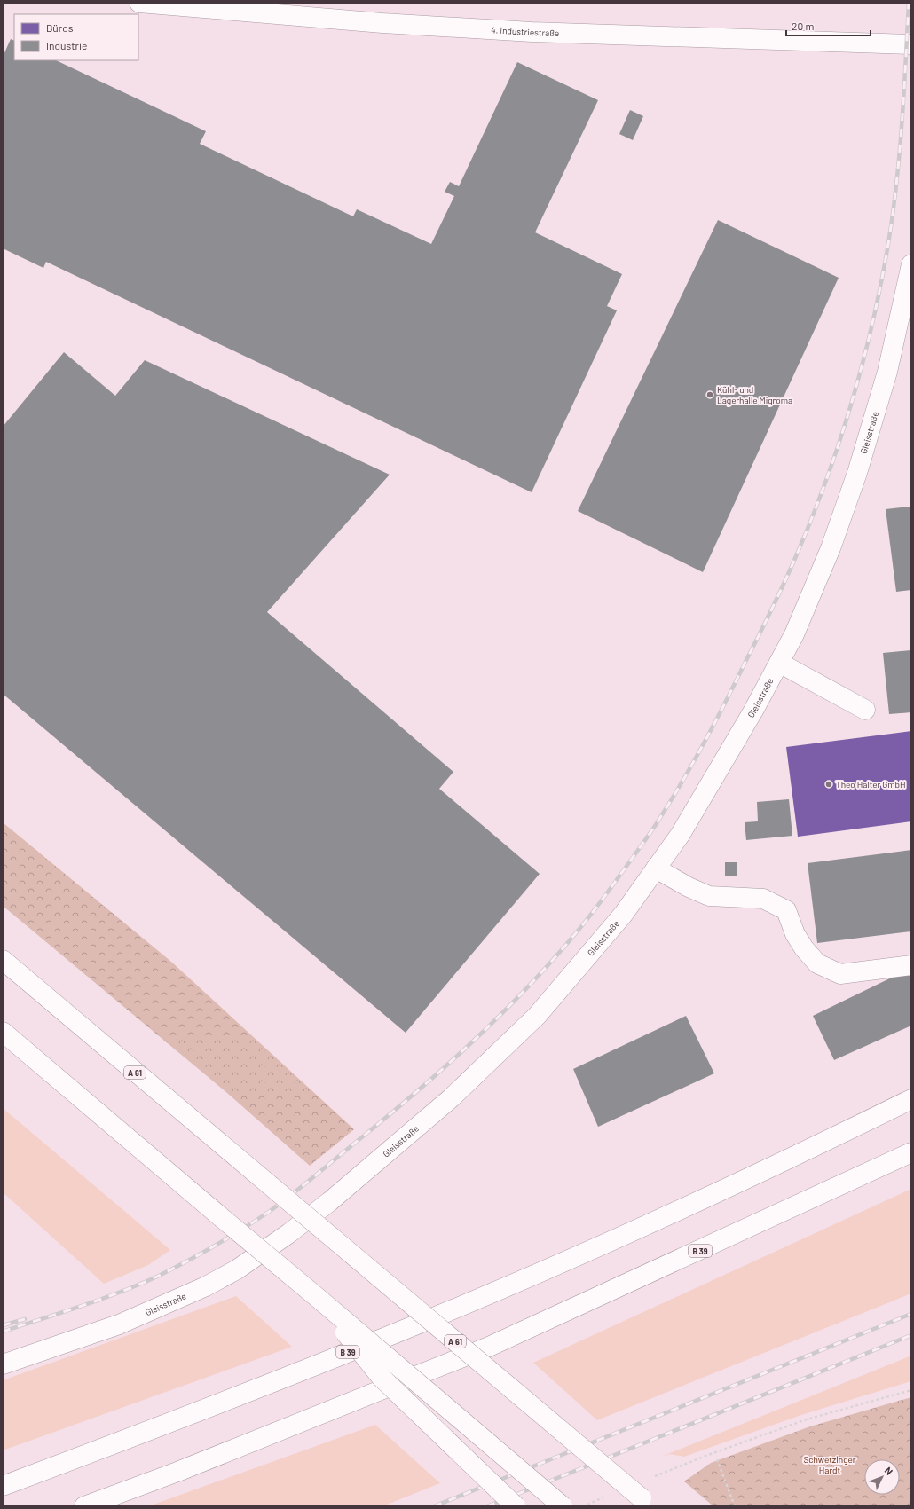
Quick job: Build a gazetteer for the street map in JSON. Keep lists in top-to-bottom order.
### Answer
{
  "streets": {
    "main road": [
      "4. Industriestraße",
      "Gleisstraße",
      "A 61",
      "B 39"
    ]
  },
  "parks": ["Schwetzinger Hardt"],
  "places": ["Kühl- und Lagerhalle Migroma", "Theo Halter GmbH"],
  "legend": ["Büros", "Industrie"],
  "scale_bar": "20 m",
  "north": "top right"
}
